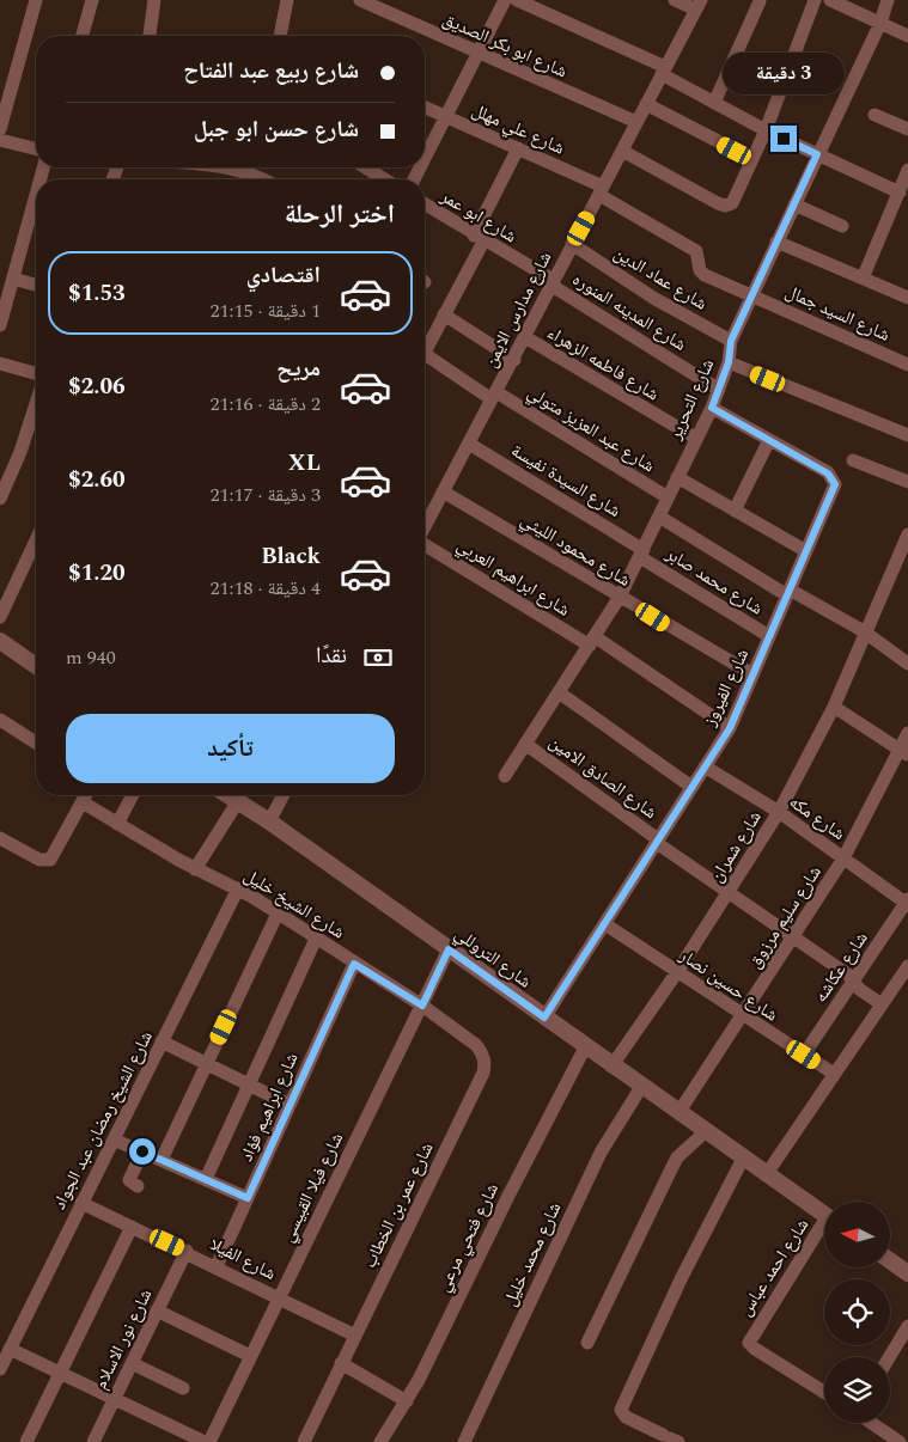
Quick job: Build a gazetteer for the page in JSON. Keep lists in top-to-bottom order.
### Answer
{
  "streets": {
    "street": [
      "شارع ابو بكر الصديق",
      "شارع علي مهلل",
      "شارع ابو عمر",
      "شارع عماد الدين",
      "شارع مدارس الايمن",
      "شارع المدينه المنوره",
      "شارع السيد جمال",
      "شارع فاطمه الزهراء",
      "شارع التحرير",
      "شارع عبد العزيز متولي",
      "شارع السيدة نفيسة",
      "شارع محمود الليثي",
      "شارع ابراهيم العربي",
      "شارع محمد صابر",
      "شارع الفيروز",
      "شارع الصادق الامين",
      "شارع مكه",
      "شارع شمران",
      "شارع الشيخ خليل",
      "شارع سليم مرزوق",
      "شارع التروللي",
      "شارع عكاشه",
      "شارع حسين نصار",
      "شارع ابراهيم فؤاد",
      "شارع الشيخ رمضان عبد الجواد",
      "شارع فيلا القبيسي",
      "شارع عمر بن الخطاب",
      "شارع فتحي مرعي",
      "شارع محمد خليل",
      "شارع الفيلا",
      "شارع احمد عباس",
      "شارع نور الاسلام"
    ]
  },
  "crossings": [
    ["شارع ابو بكر الصديق", "شارع مدارس الايمن"],
    ["شارع علي مهلل", "شارع مدارس الايمن"],
    ["شارع علي مهلل", "شارع السيد جمال"],
    ["شارع علي مهلل", "شارع التحرير"],
    ["شارع ابو عمر", "شارع مدارس الايمن"],
    ["شارع ابو عمر", "شارع المدينه المنوره"],
    ["شارع عماد الدين", "شارع مدارس الايمن"],
    ["شارع عماد الدين", "شارع التحرير"],
    ["شارع مدارس الايمن", "شارع المدينه المنوره"],
    ["شارع مدارس الايمن", "شارع فاطمه الزهراء"],
    ["شارع مدارس الايمن", "شارع عبد العزيز متولي"],
    ["شارع مدارس الايمن", "شارع السيدة نفيسة"],
    ["شارع مدارس الايمن", "شارع محمود الليثي"],
    ["شارع المدينه المنوره", "شارع التحرير"],
    ["شارع السيد جمال", "شارع التحرير"],
    ["شارع فاطمه الزهراء", "شارع التحرير"],
    ["شارع التحرير", "شارع عبد العزيز متولي"],
    ["شارع التحرير", "شارع السيدة نفيسة"],
    ["شارع التحرير", "شارع محمود الليثي"],
    ["شارع التحرير", "شارع ابراهيم العربي"],
    ["شارع التحرير", "شارع محمد صابر"],
    ["شارع التحرير", "شارع الفيروز"],
    ["شارع التحرير", "شارع الصادق الامين"],
    ["شارع السيدة نفيسة", "شارع محمد صابر"],
    ["شارع محمود الليثي", "شارع الفيروز"],
    ["شارع ابراهيم العربي", "شارع الفيروز"],
    ["شارع محمد صابر", "شارع الفيروز"],
    ["شارع الفيروز", "شارع الصادق الامين"],
    ["شارع الفيروز", "شارع مكه"],
    ["شارع الفيروز", "شارع التروللي"],
    ["شارع الفيروز", "شارع حسين نصار"],
    ["شارع الصادق الامين", "شارع شمران"],
    ["شارع الصادق الامين", "شارع سليم مرزوق"],
    ["شارع الصادق الامين", "شارع عكاشه"],
    ["شارع مكه", "شارع شمران"],
    ["شارع مكه", "شارع سليم مرزوق"],
    ["شارع مكه", "شارع عكاشه"],
    ["شارع شمران", "شارع التروللي"],
    ["شارع شمران", "شارع حسين نصار"],
    ["شارع الشيخ خليل", "شارع ابراهيم فؤاد"],
    ["شارع الشيخ خليل", "شارع الشيخ رمضان عبد الجواد"],
    ["شارع الشيخ خليل", "شارع فيلا القبيسي"],
    ["شارع الشيخ خليل", "شارع عمر بن الخطاب"],
    ["شارع سليم مرزوق", "شارع التروللي"],
    ["شارع سليم مرزوق", "شارع حسين نصار"],
    ["شارع التروللي", "شارع فيلا القبيسي"],
    ["شارع التروللي", "شارع فتحي مرعي"],
    ["شارع التروللي", "شارع محمد خليل"],
    ["شارع عكاشه", "شارع حسين نصار"],
    ["شارع ابراهيم فؤاد", "شارع الفيلا"],
    ["شارع الشيخ رمضان عبد الجواد", "شارع الفيلا"],
    ["شارع فيلا القبيسي", "شارع عمر بن الخطاب"],
    ["شارع فيلا القبيسي", "شارع الفيلا"],
    ["شارع عمر بن الخطاب", "شارع الفيلا"],
    ["شارع الفيلا", "شارع نور الاسلام"]
  ],
  "north": "left",
  "page": {
    "banner": ["شارع ربيع عبد الفتاح", "شارع حسن ابو جبل"],
    "bubble": "3 دقيقة",
    "heading": "اختر الرحلة",
    "list": [
      {
        "name": "اقتصادي",
        "note": "1 دقيقة · 21:15",
        "value": "$1.53"
      },
      {
        "name": "مريح",
        "note": "2 دقيقة · 21:16",
        "value": "$2.06"
      },
      {
        "name": "XL",
        "note": "3 دقيقة · 21:17",
        "value": "$2.60"
      },
      {
        "name": "Black",
        "note": "4 دقيقة · 21:18",
        "value": "$1.20"
      }
    ],
    "pay": ["نقدًا", "940 m"],
    "buttons": "تأكيد"
  }
}
